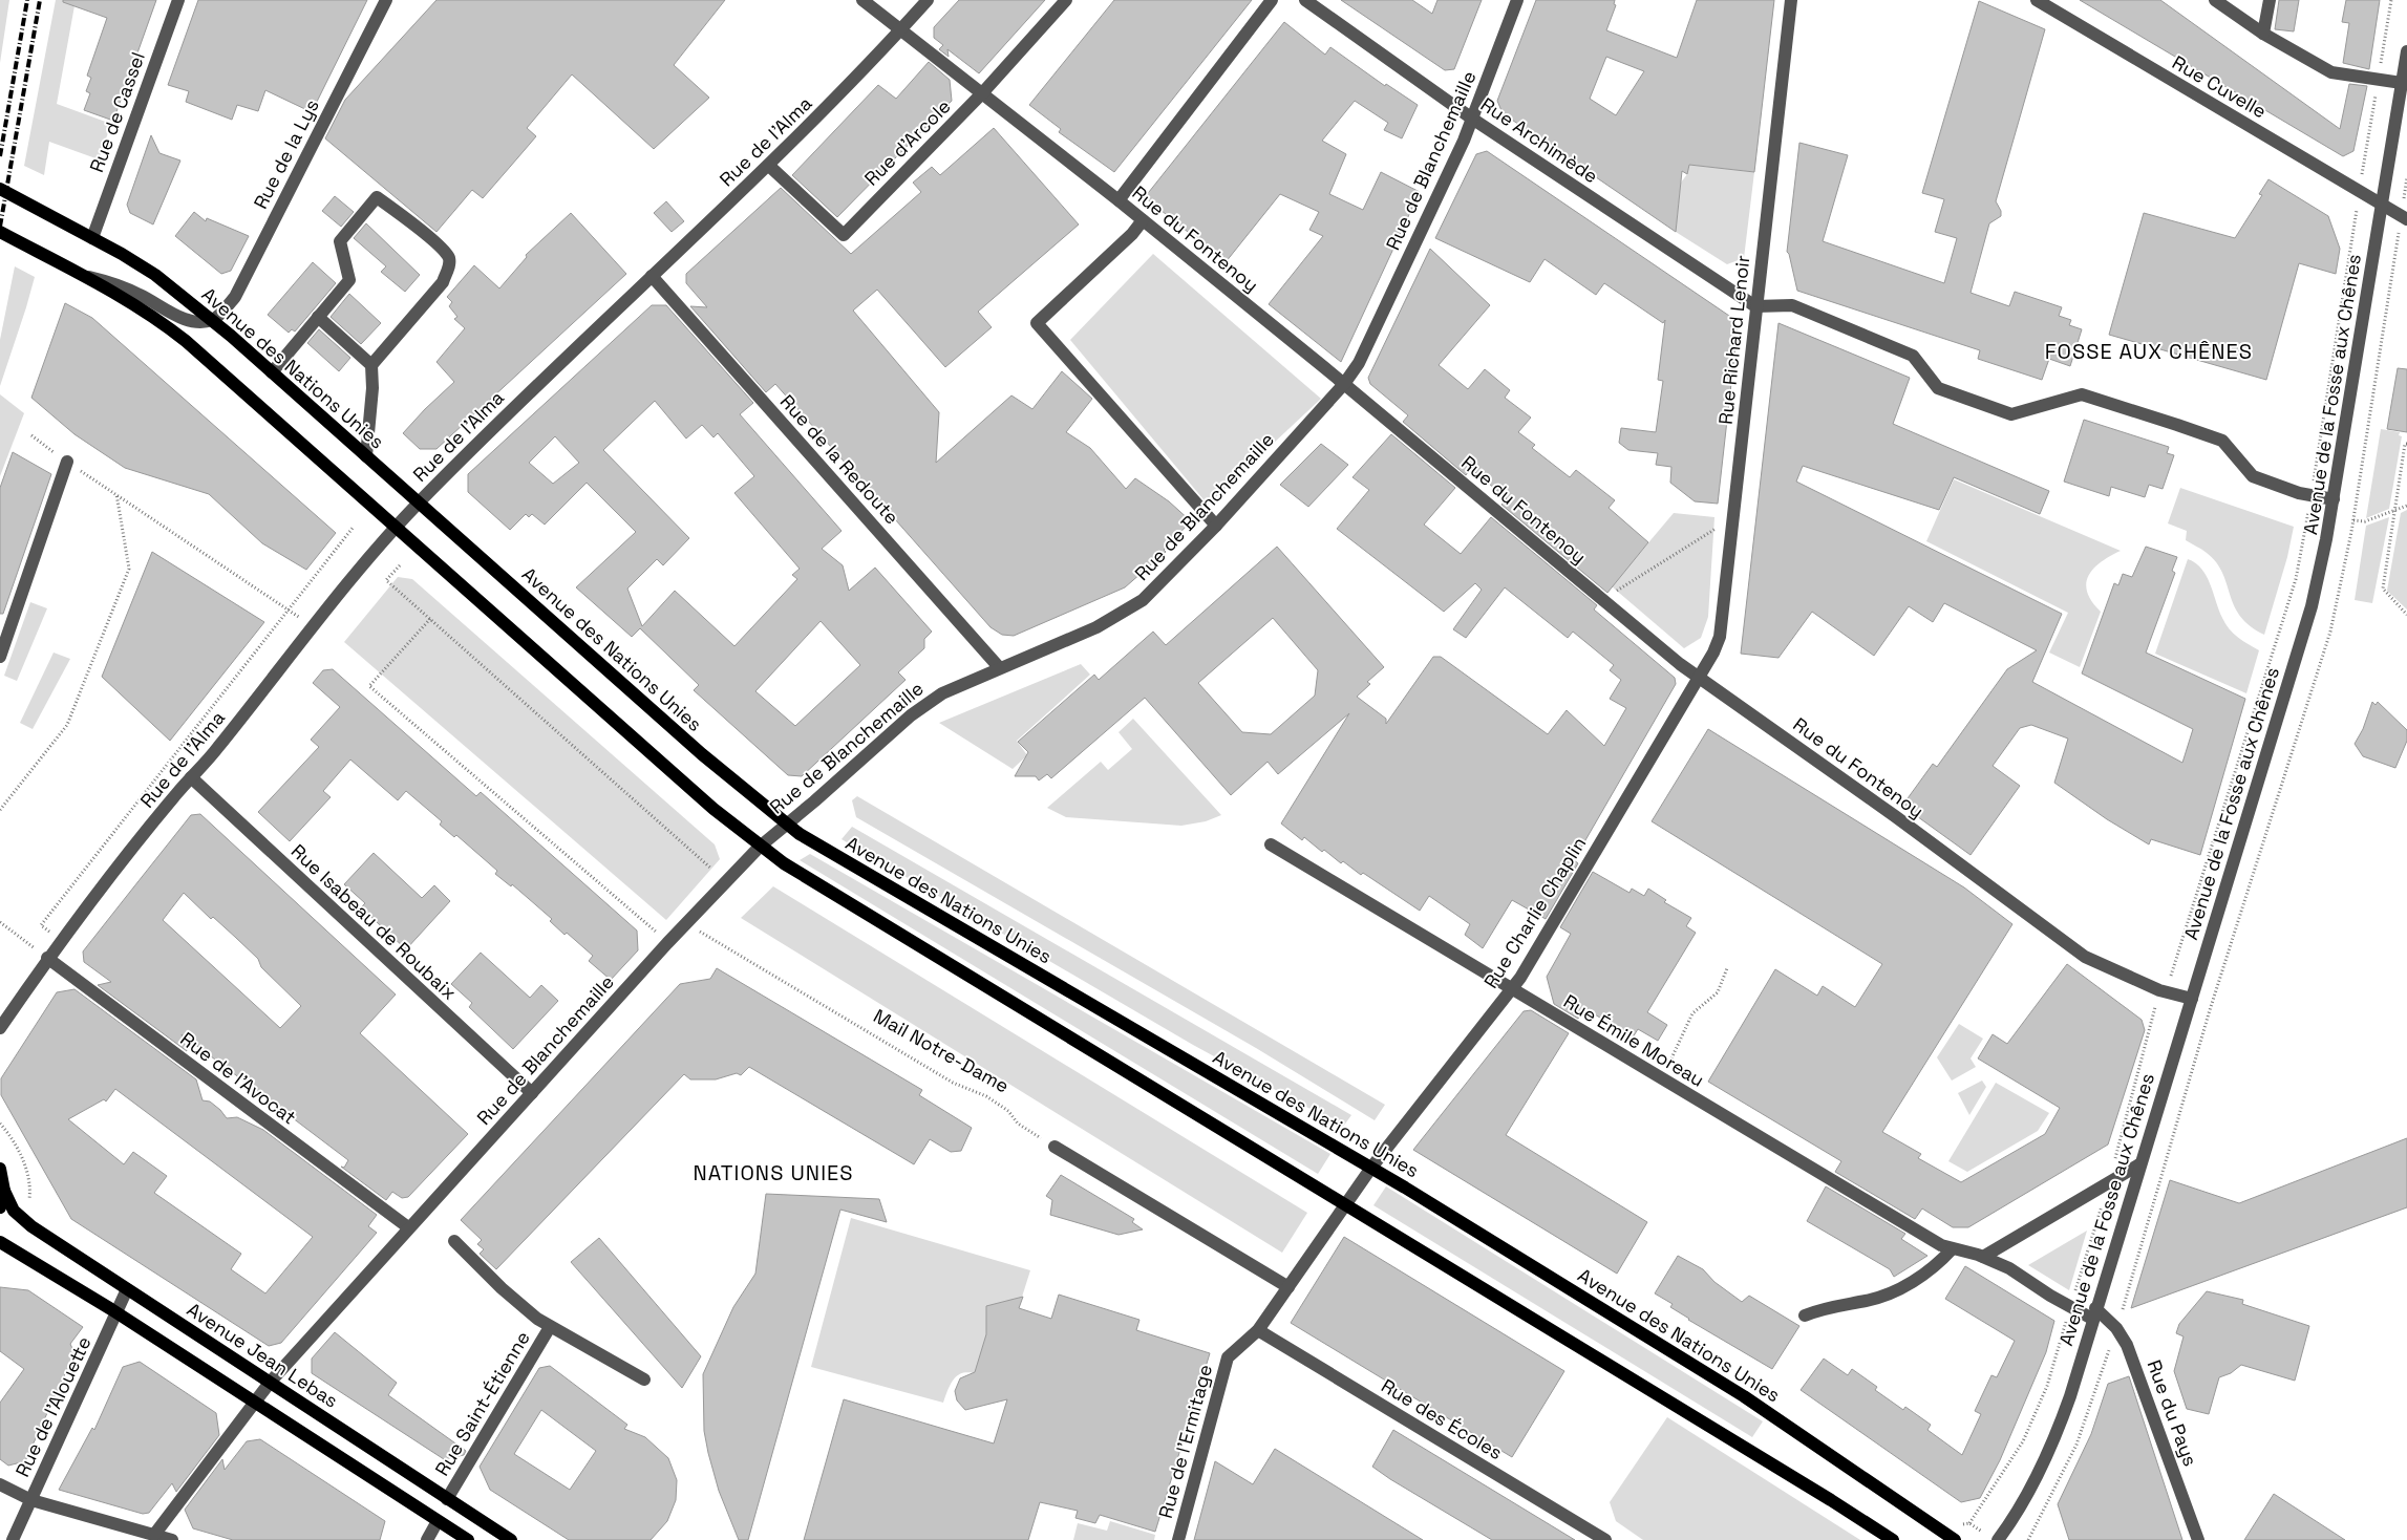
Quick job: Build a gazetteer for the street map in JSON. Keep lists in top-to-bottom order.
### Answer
{
  "streets": {
    "main road": ["Avenue des Nations Unies", "Avenue Jean Lebas"],
    "street": [
      "Rue Cuvelle",
      "Rue de Cassel",
      "Rue Archimède",
      "Rue de l'Alma",
      "Rue d'Arcole",
      "Rue de la Lys",
      "Rue de Blanchemaille",
      "Rue du Fontenoy",
      "Rue Richard Lenoir",
      "Avenue de la Fosse aux Chênes",
      "Rue de la Redoute",
      "Rue Charlie Chaplin",
      "Rue Isabeau de Roubaix",
      "Rue Émile Moreau",
      "Rue de l'Avocat",
      "Rue Saint-Étienne",
      "Rue de l'Alouette",
      "Rue du Pays",
      "Rue des Écoles",
      "Rue de l'Ermitage"
    ],
    "path": ["Mail Notre-Dame"]
  },
  "crossings": [
    ["Rue Cuvelle", "Avenue de la Fosse aux Chênes"],
    ["Rue de Cassel", "Avenue des Nations Unies"],
    ["Rue Archimède", "Rue de Blanchemaille"],
    ["Rue Archimède", "Rue Richard Lenoir"],
    ["Rue de l'Alma", "Rue d'Arcole"],
    ["Rue de l'Alma", "Rue du Fontenoy"],
    ["Rue de l'Alma", "Avenue des Nations Unies"],
    ["Rue de l'Alma", "Rue de la Redoute"],
    ["Rue de l'Alma", "Rue Isabeau de Roubaix"],
    ["Rue de l'Alma", "Rue de l'Avocat"],
    ["Rue d'Arcole", "Rue du Fontenoy"],
    ["Rue de la Lys", "Avenue des Nations Unies"],
    ["Rue de Blanchemaille", "Rue du Fontenoy"],
    ["Rue de Blanchemaille", "Avenue des Nations Unies"],
    ["Rue de Blanchemaille", "Rue de la Redoute"],
    ["Rue de Blanchemaille", "Rue Isabeau de Roubaix"],
    ["Rue de Blanchemaille", "Rue de l'Avocat"],
    ["Rue de Blanchemaille", "Avenue Jean Lebas"],
    ["Rue du Fontenoy", "Rue Richard Lenoir"],
    ["Rue du Fontenoy", "Avenue de la Fosse aux Chênes"],
    ["Rue du Fontenoy", "Rue Charlie Chaplin"],
    ["Rue Richard Lenoir", "Rue Charlie Chaplin"],
    ["Avenue des Nations Unies", "Rue Charlie Chaplin"],
    ["Avenue de la Fosse aux Chênes", "Rue Émile Moreau"],
    ["Avenue de la Fosse aux Chênes", "Rue du Pays"],
    ["Rue Charlie Chaplin", "Rue Émile Moreau"],
    ["Rue Charlie Chaplin", "Rue de l'Ermitage"],
    ["Rue Émile Moreau", "Rue du Pays"],
    ["Avenue Jean Lebas", "Rue Saint-Étienne"],
    ["Avenue Jean Lebas", "Rue de l'Alouette"],
    ["Rue des Écoles", "Rue de l'Ermitage"]
  ],
  "districts": ["FOSSE AUX CHÊNES", "NATIONS UNIES"]
}
